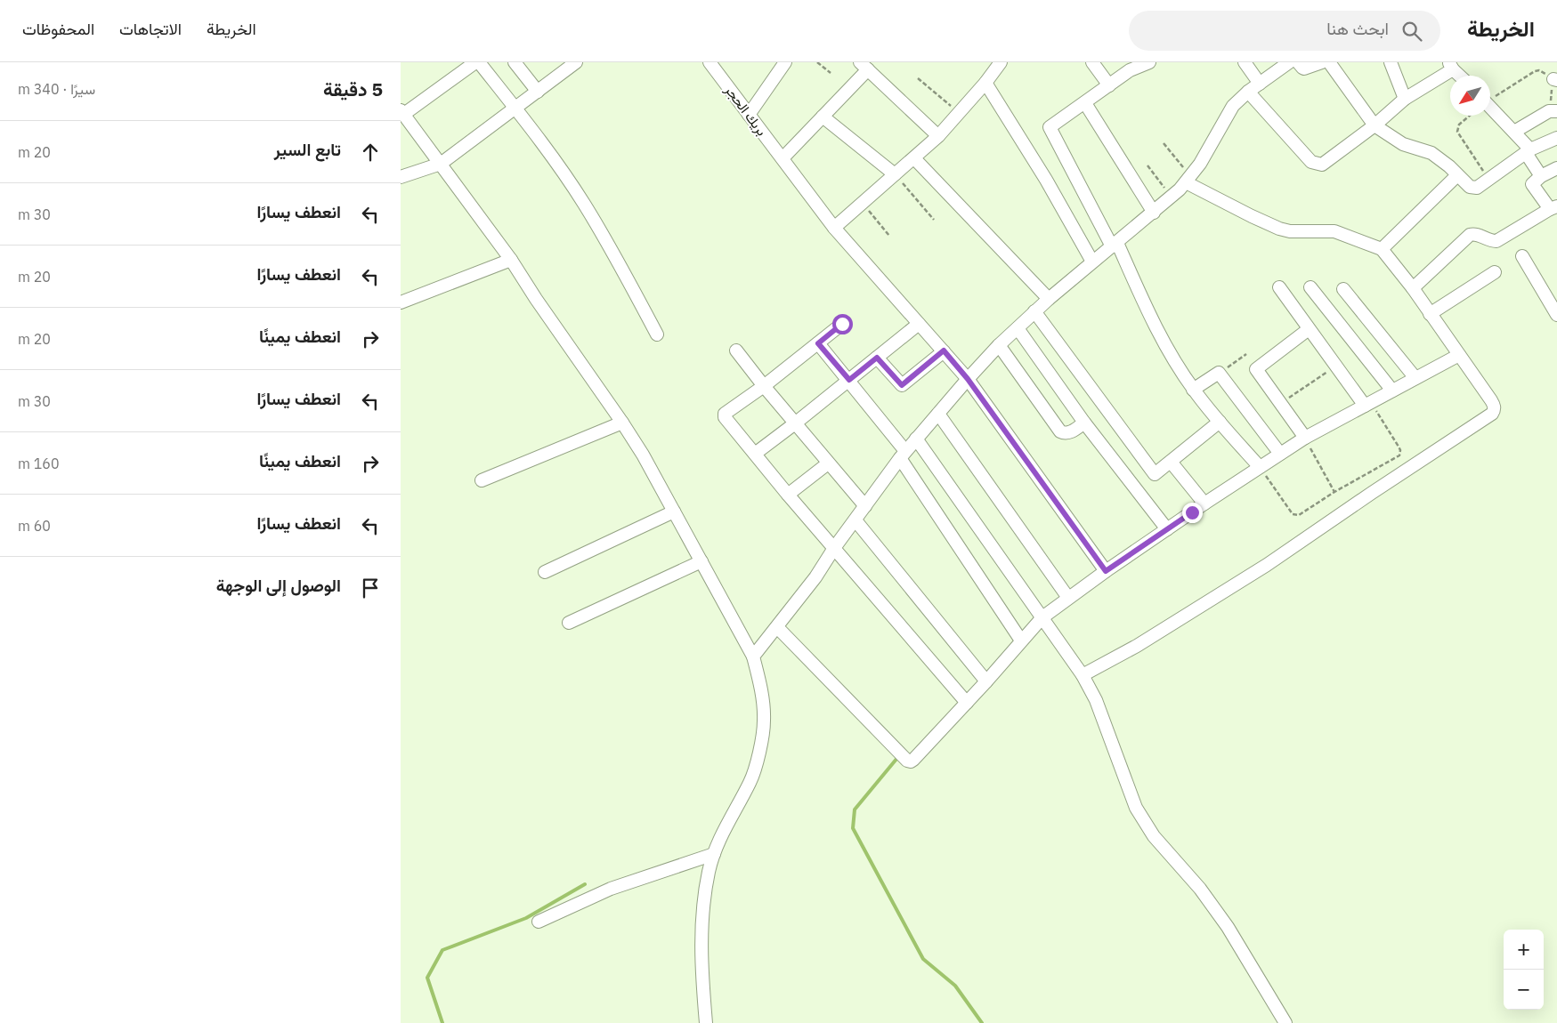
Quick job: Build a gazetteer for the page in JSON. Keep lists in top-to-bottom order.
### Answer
{
  "streets": {
    "street": ["بريك الحجر"]
  },
  "north": "bottom left",
  "page": {
    "header": "الخريطة",
    "search": "ابحث هنا",
    "nav": ["الخريطة", "الاتجاهات", "المحفوظات"],
    "heading": ["5 دقيقة", "سيرًا · 340 m"],
    "list": [
      ["تابع السير", "20 m"],
      ["انعطف يسارًا", "30 m"],
      ["انعطف يسارًا", "20 m"],
      ["انعطف يمينًا", "20 m"],
      ["انعطف يسارًا", "30 m"],
      ["انعطف يمينًا", "160 m"],
      ["انعطف يسارًا", "60 m"],
      "الوصول إلى الوجهة"
    ],
    "map_buttons": ["+", "−"]
  }
}
